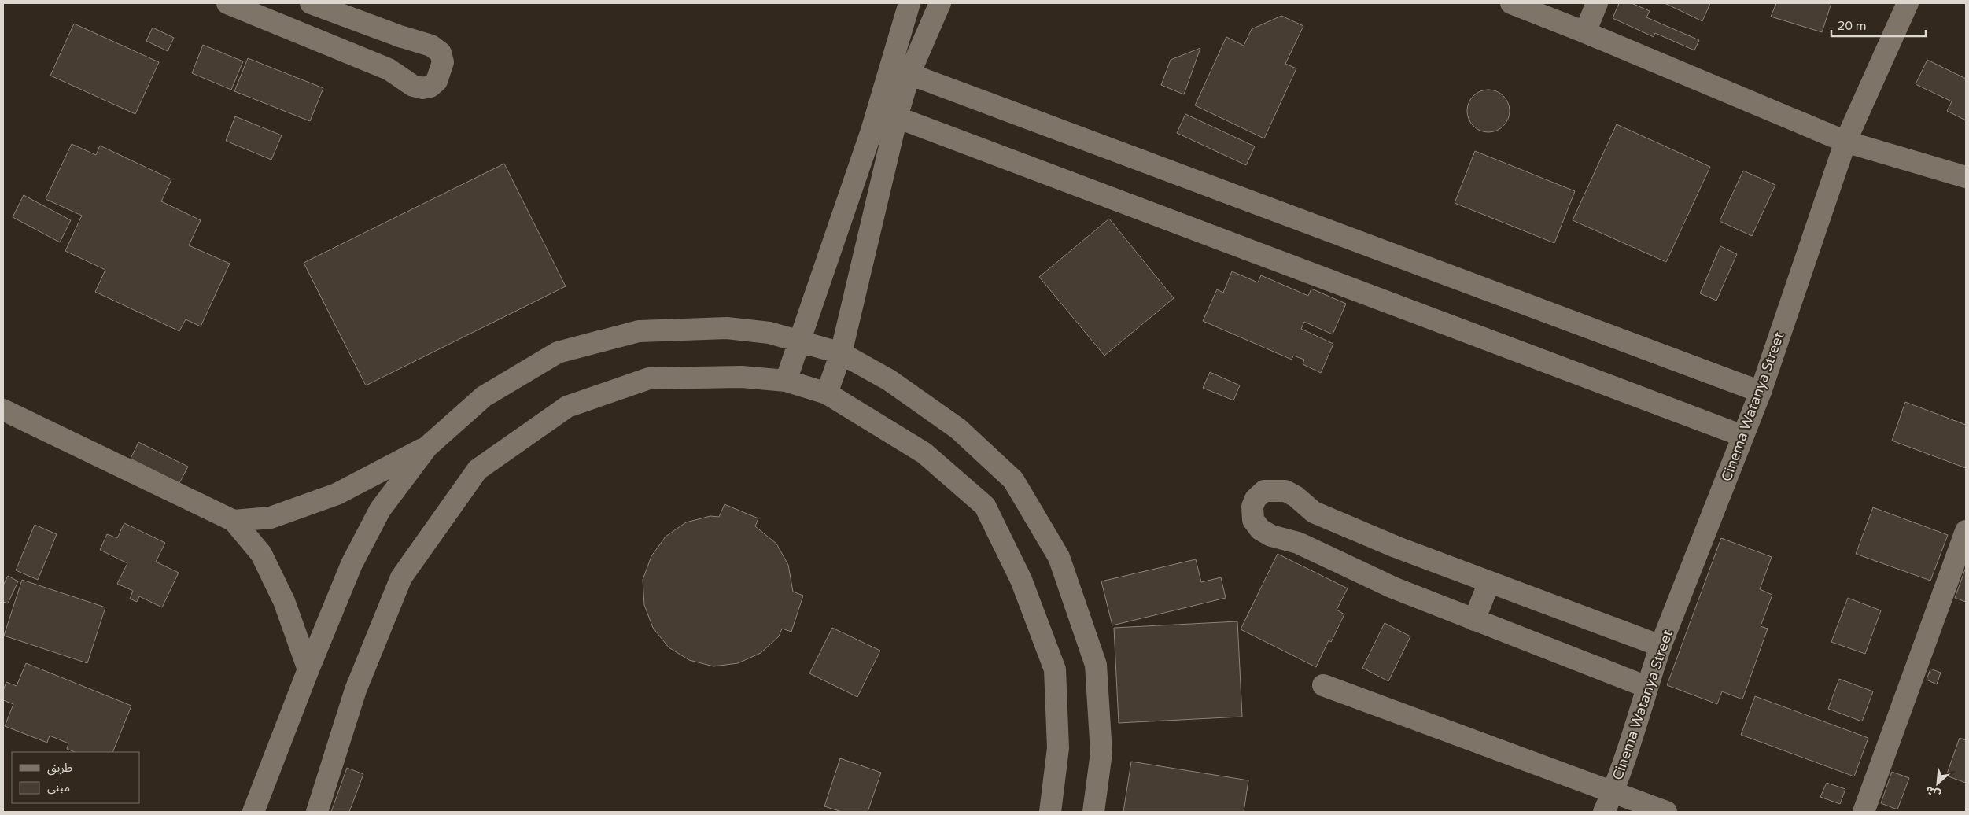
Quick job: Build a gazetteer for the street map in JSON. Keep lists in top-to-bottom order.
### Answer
{
  "streets": {
    "street": ["Cinema Watanya Street"]
  },
  "legend": ["طريق", "مبنى"],
  "scale_bar": "20 m",
  "north": "bottom left"
}
